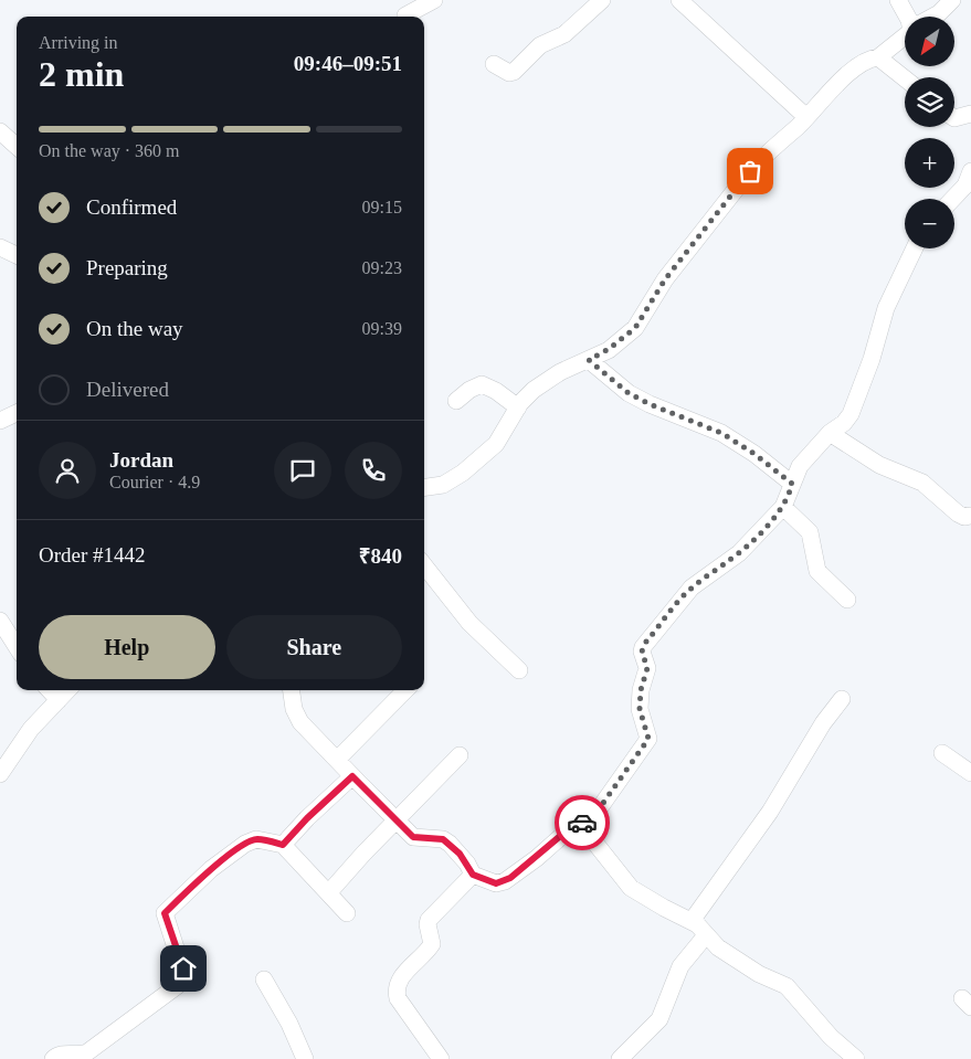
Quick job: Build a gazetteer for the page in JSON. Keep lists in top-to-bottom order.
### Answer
{
  "north": "bottom left",
  "page": {
    "map_buttons": ["+", "−"],
    "heading": ["2 min", "Arriving in", "09:46–09:51"],
    "panel": [
      "Jordan",
      "Courier · 4.9",
      "Order #1442",
      "₹840"
    ],
    "bar": "On the way · 360 m",
    "list": [
      ["Confirmed", "09:15"],
      ["Preparing", "09:23"],
      ["On the way", "09:39"],
      "Delivered"
    ],
    "buttons": ["Help", "Share"]
  }
}
